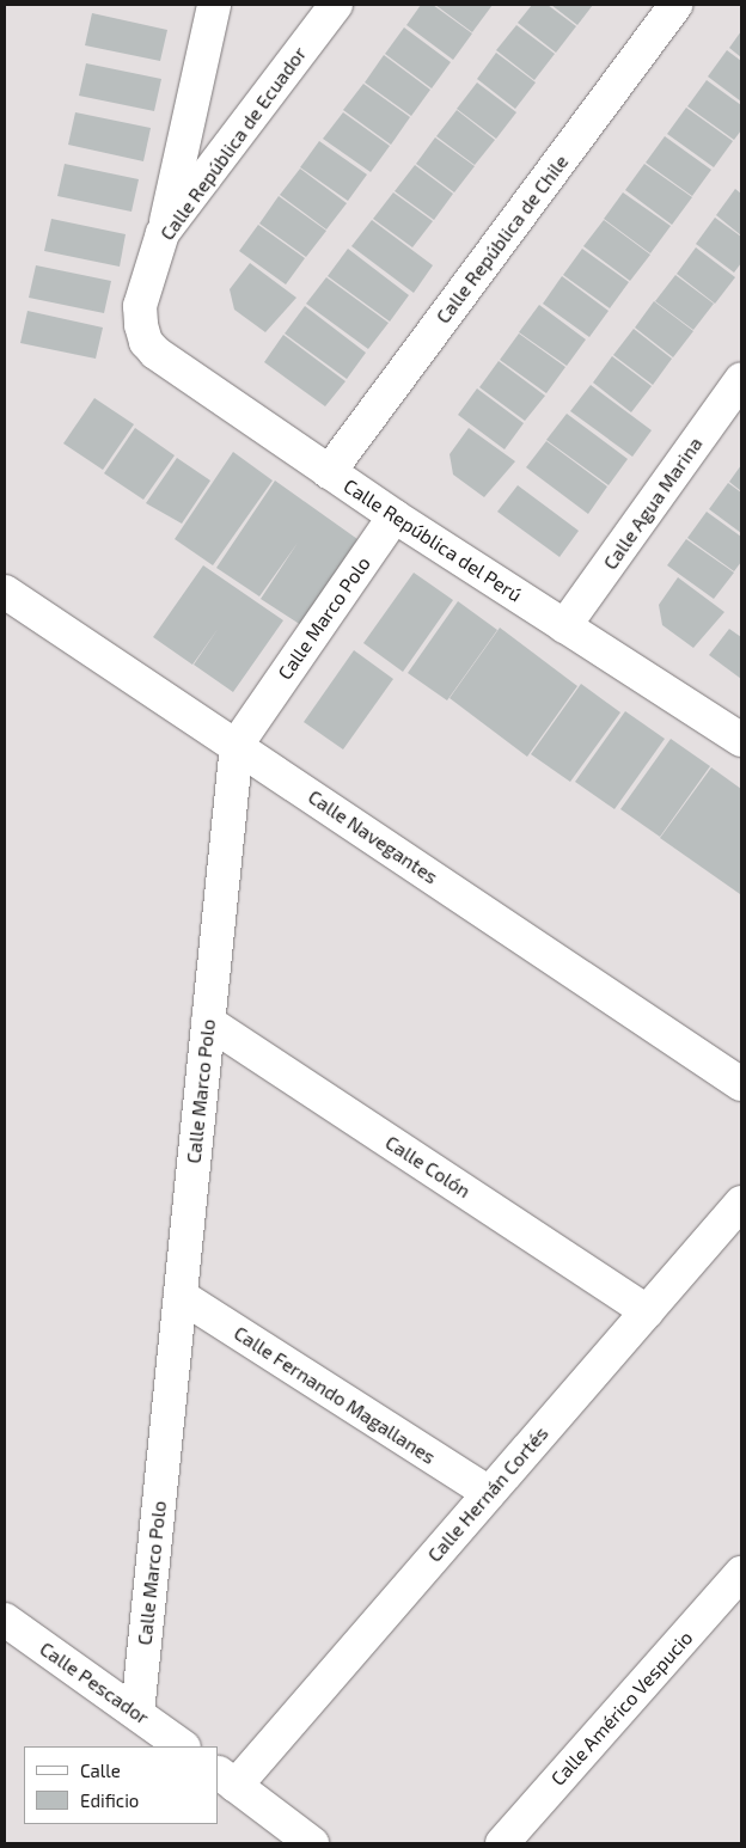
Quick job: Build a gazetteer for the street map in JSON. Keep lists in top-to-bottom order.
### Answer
{
  "streets": {
    "street": [
      "Calle República de Ecuador",
      "Calle República de Chile",
      "Calle Agua Marina",
      "Calle República del Perú",
      "Calle Marco Polo",
      "Calle Navegantes",
      "Calle Colón",
      "Calle Fernando Magallanes",
      "Calle Hernán Cortés",
      "Calle Pescador",
      "Calle Américo Vespucio"
    ]
  },
  "crossings": [
    ["Calle República de Ecuador", "Calle República del Perú"],
    ["Calle República de Chile", "Calle República del Perú"],
    ["Calle Agua Marina", "Calle República del Perú"],
    ["Calle República del Perú", "Calle Marco Polo"],
    ["Calle Marco Polo", "Calle Navegantes"],
    ["Calle Marco Polo", "Calle Colón"],
    ["Calle Marco Polo", "Calle Fernando Magallanes"],
    ["Calle Marco Polo", "Calle Pescador"],
    ["Calle Colón", "Calle Hernán Cortés"],
    ["Calle Fernando Magallanes", "Calle Hernán Cortés"]
  ],
  "legend": ["Calle", "Edificio"]
}
